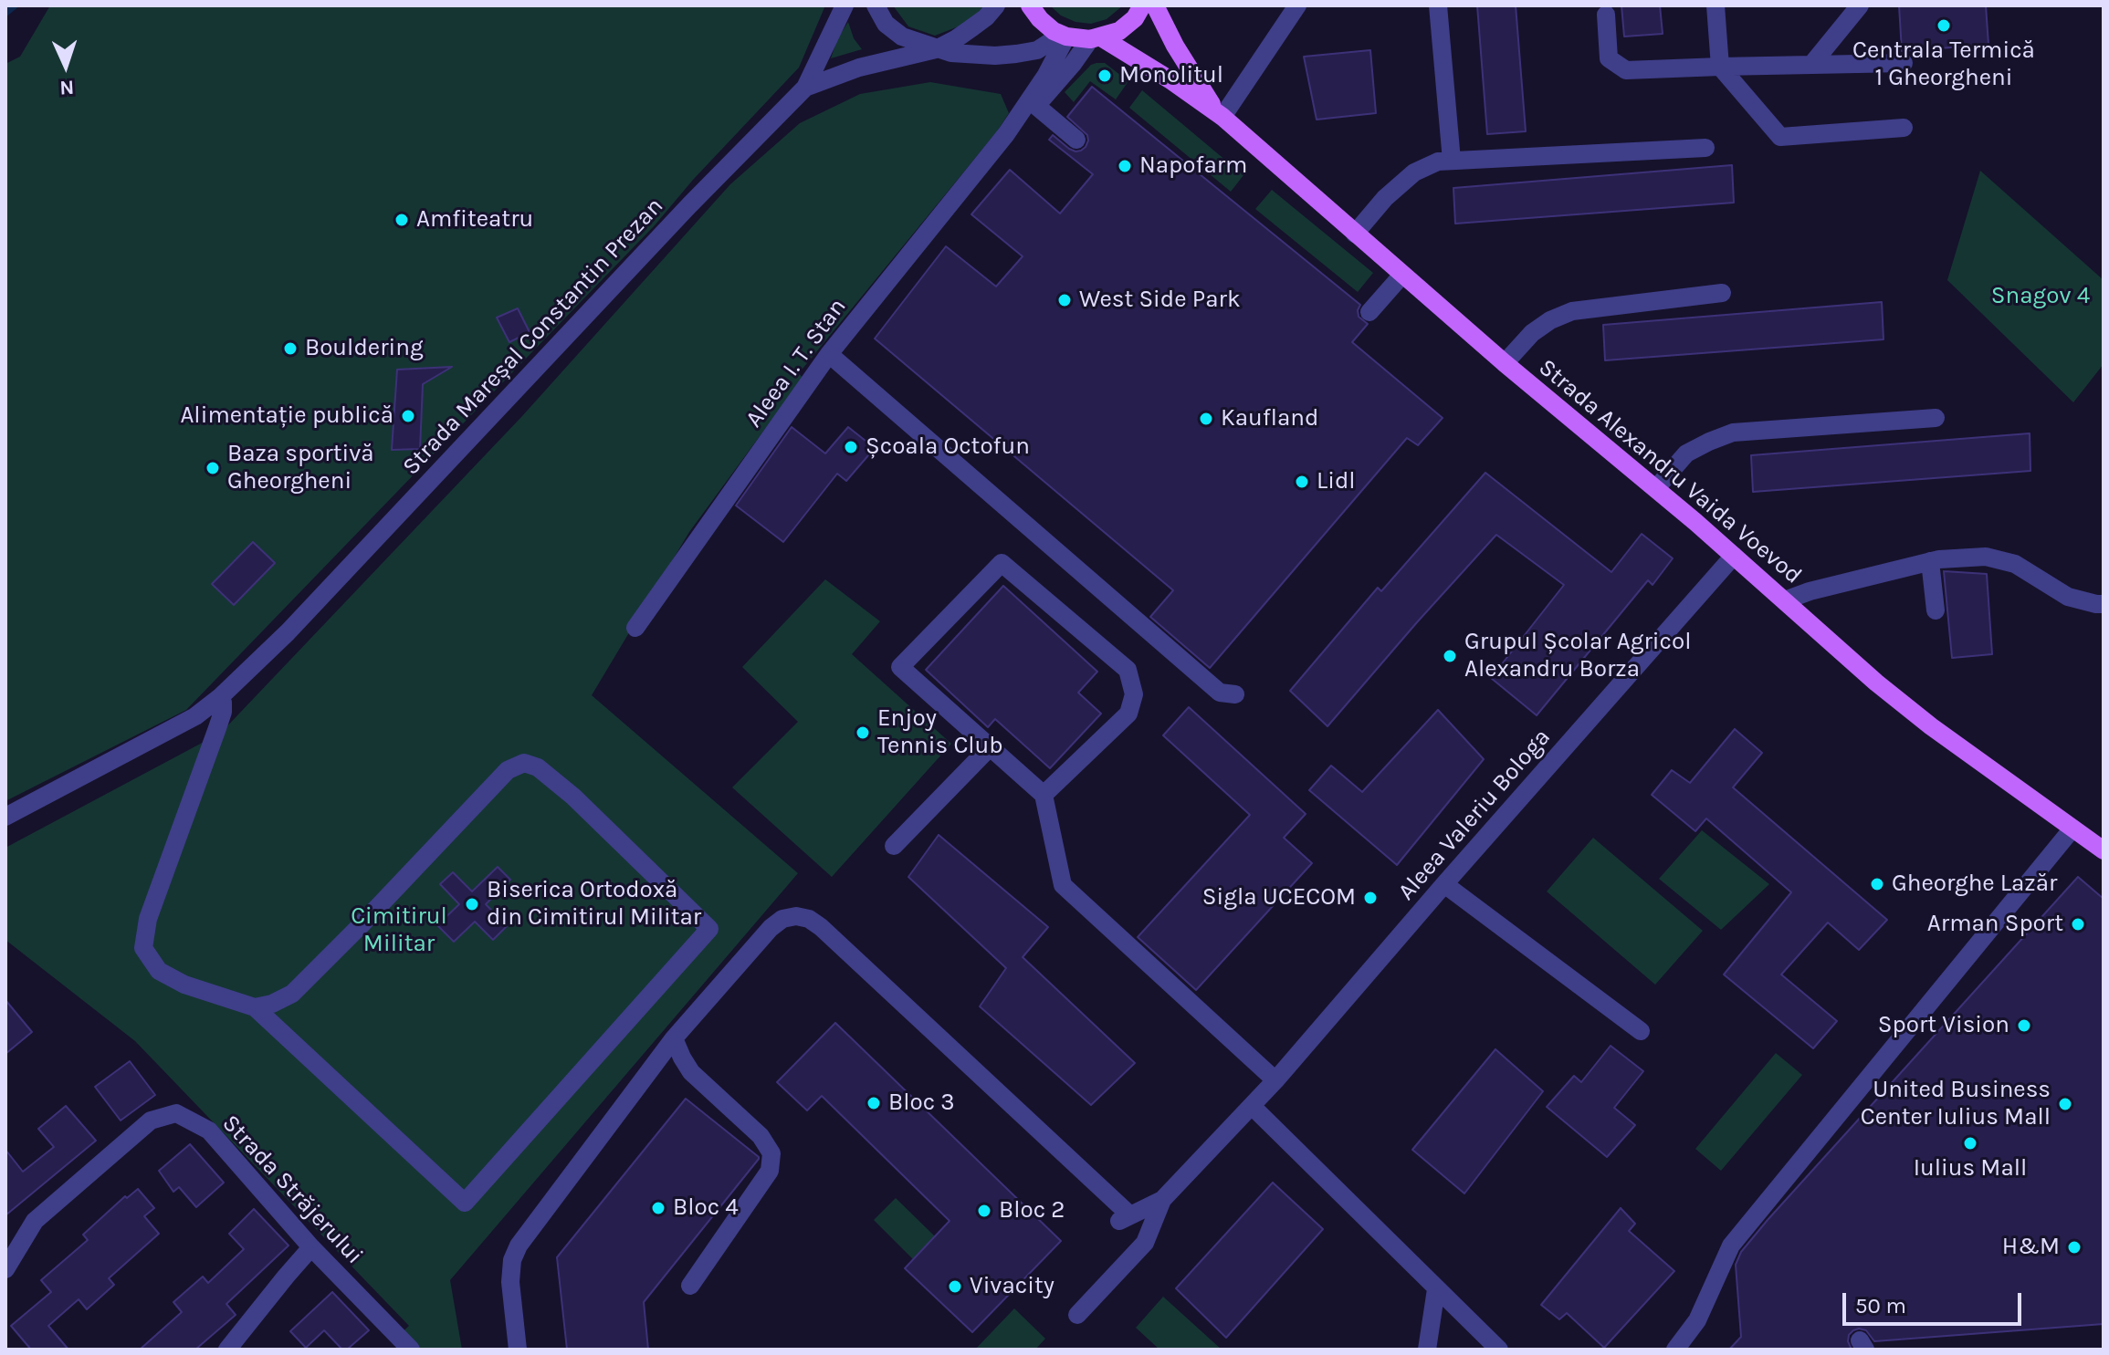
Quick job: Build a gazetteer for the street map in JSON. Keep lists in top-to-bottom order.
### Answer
{
  "streets": {
    "main road": ["Strada Alexandru Vaida Voevod"],
    "street": [
      "Strada Mareșal Constantin Prezan",
      "Aleea I. T. Stan",
      "Aleea Valeriu Bologa",
      "Strada Străjerului"
    ]
  },
  "crossings": [
    ["Strada Mareșal Constantin Prezan", "Aleea I. T. Stan"],
    ["Aleea I. T. Stan", "Strada Alexandru Vaida Voevod"],
    ["Strada Alexandru Vaida Voevod", "Aleea Valeriu Bologa"]
  ],
  "parks": ["Snagov 4", "Cimitirul Militar"],
  "places": [
    "Centrala Termică 1 Gheorgheni",
    "Monolitul",
    "Napofarm",
    "Amfiteatru",
    "West Side Park",
    "Bouldering",
    "Alimentație publică",
    "Kaufland",
    "Școala Octofun",
    "Baza sportivă Gheorgheni",
    "Lidl",
    "Grupul Școlar Agricol Alexandru Borza",
    "Enjoy Tennis Club",
    "Gheorghe Lazăr",
    "Sigla UCECOM",
    "Biserica Ortodoxă din Cimitirul Militar",
    "Arman Sport",
    "Sport Vision",
    "Bloc 3",
    "United Business Center Iulius Mall",
    "Iulius Mall",
    "Bloc 4",
    "Bloc 2",
    "H&M",
    "Vivacity"
  ],
  "scale_bar": "50 m",
  "north": "bottom"
}
